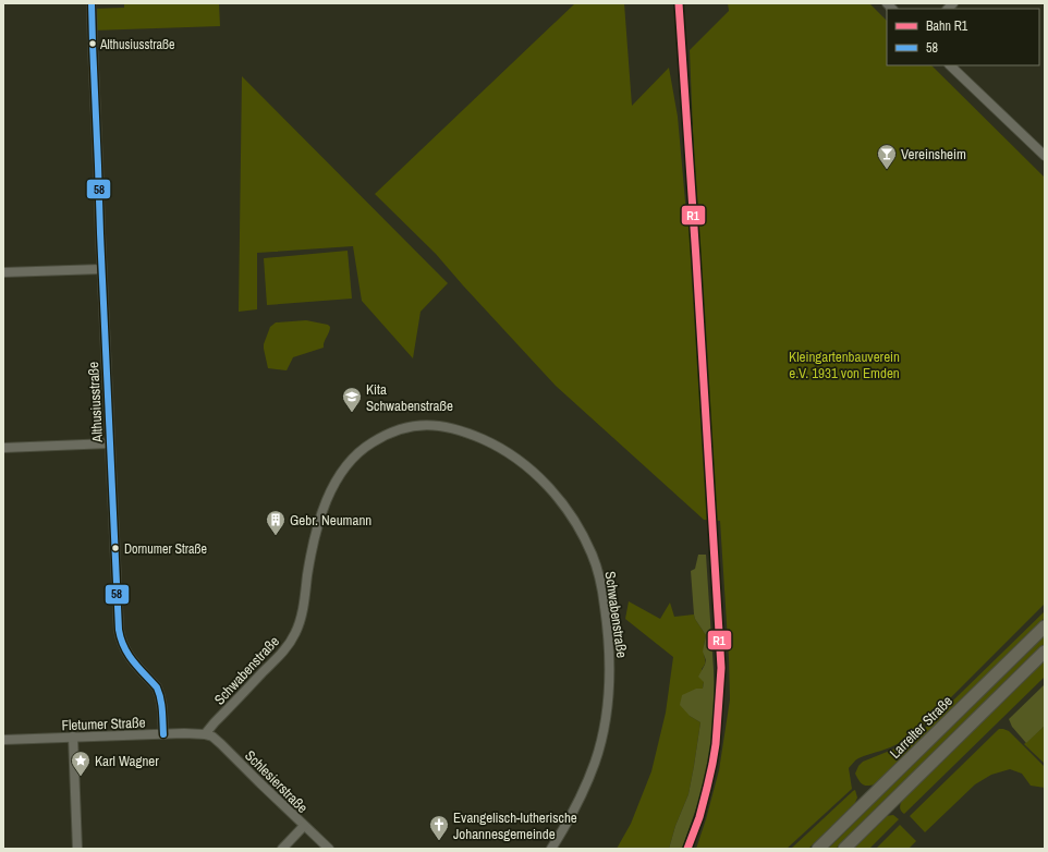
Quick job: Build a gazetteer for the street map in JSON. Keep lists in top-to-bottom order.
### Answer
{
  "streets": {
    "street": [
      "Althusiusstraße",
      "Schwabenstraße",
      "Fletumer Straße",
      "Larrelter Straße",
      "Schlesierstraße"
    ]
  },
  "crossings": [
    ["Althusiusstraße", "Fletumer Straße"],
    ["Schwabenstraße", "Fletumer Straße"],
    ["Schwabenstraße", "Schlesierstraße"],
    ["Fletumer Straße", "Schlesierstraße"]
  ],
  "parks": ["Kleingartenbauverein e.V. 1931 von Emden"],
  "places": {
    "other": ["Althusiusstraße", "Dornumer Straße"],
    "bar": ["Vereinsheim"],
    "school or university": ["Kita Schwabenstraße"],
    "building": ["Gebr. Neumann"],
    "place": ["Karl Wagner"],
    "church": ["Evangelisch-lutherische Johannesgemeinde"]
  },
  "lines": ["rail line R1", "transit line 58"],
  "legend": ["Bahn R1", "58"]
}
